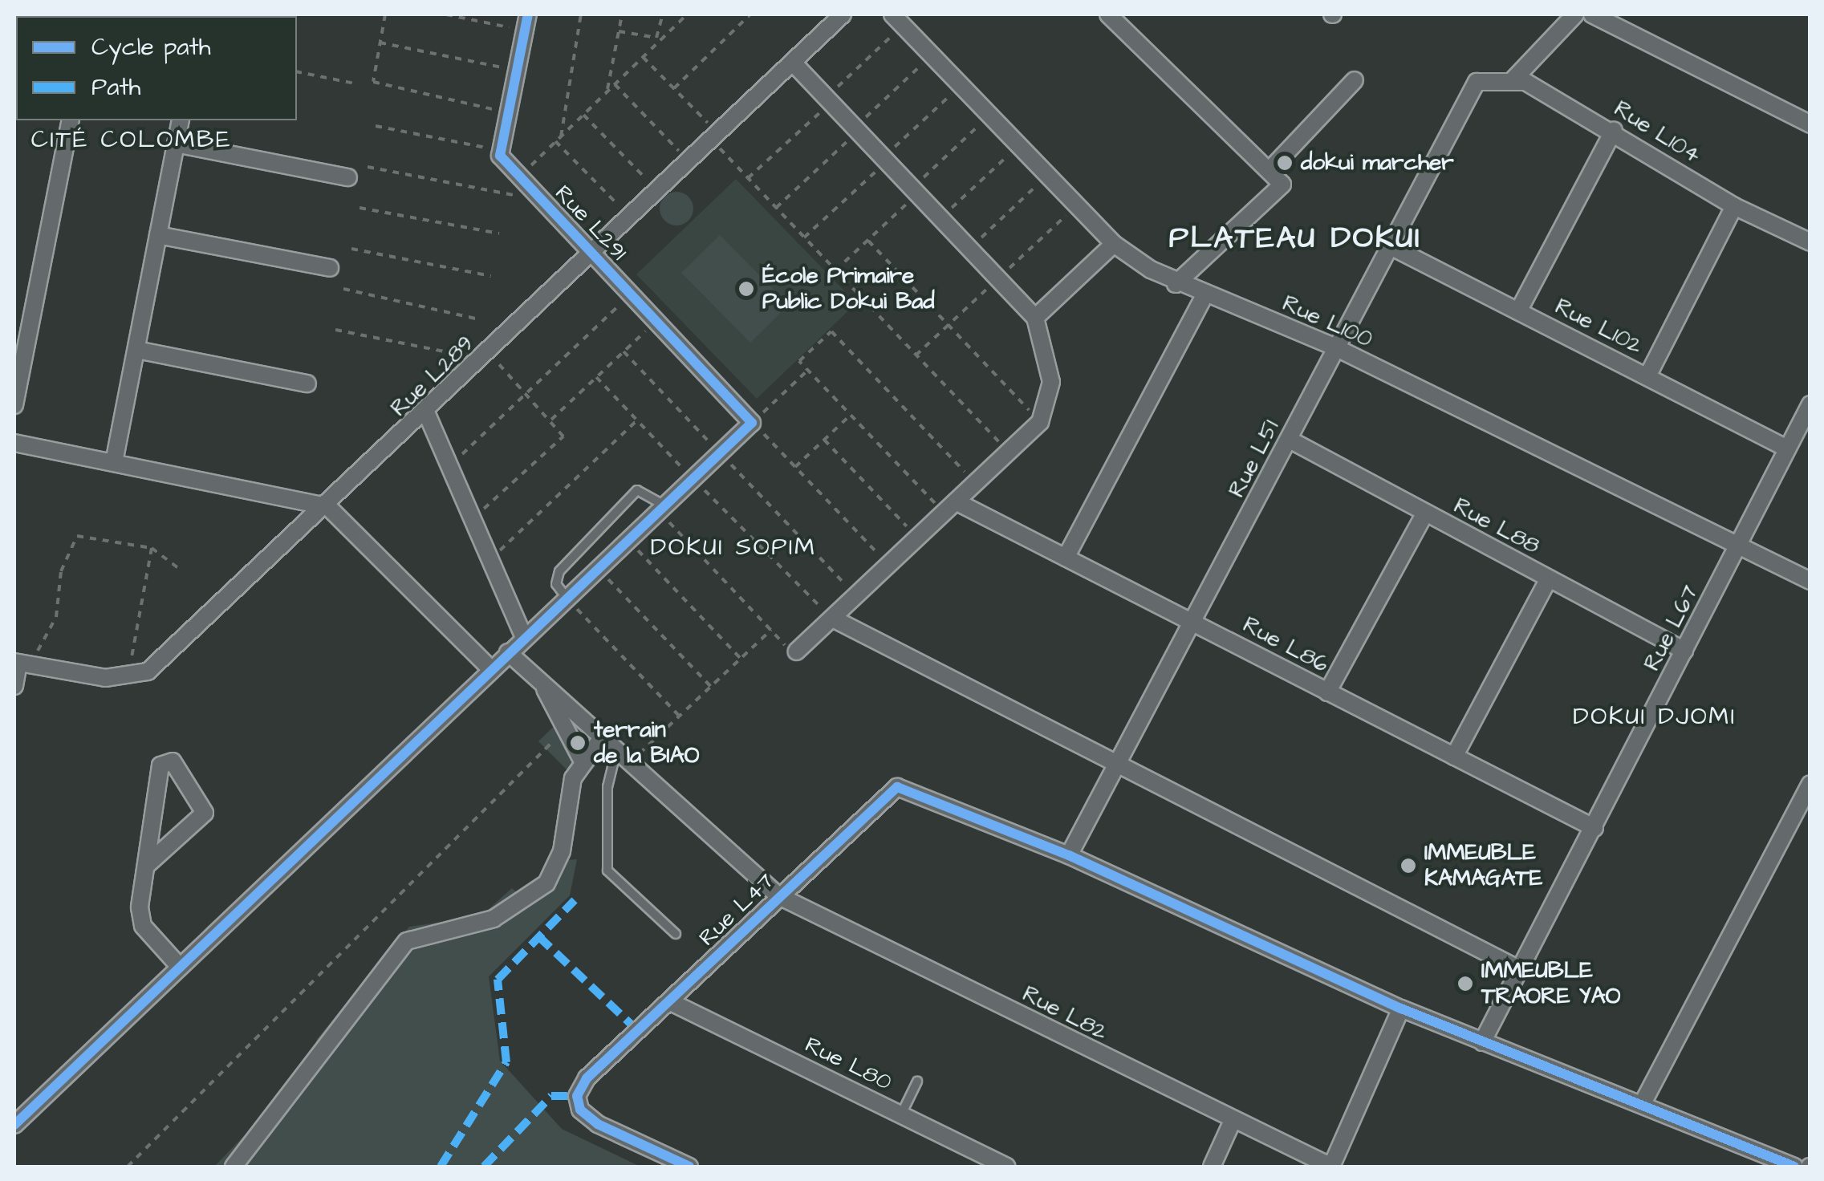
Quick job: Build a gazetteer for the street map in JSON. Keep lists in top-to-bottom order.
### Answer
{
  "streets": {
    "street": [
      "Rue L104",
      "Rue L291",
      "Rue L100",
      "Rue L102",
      "Rue L289",
      "Rue L51",
      "Rue L88",
      "Rue L67",
      "Rue L86",
      "Rue L47",
      "Rue L82",
      "Rue L80"
    ]
  },
  "crossings": [
    ["Rue L104", "Rue L51"],
    ["Rue L291", "Rue L289"],
    ["Rue L100", "Rue L51"],
    ["Rue L100", "Rue L67"],
    ["Rue L102", "Rue L51"],
    ["Rue L102", "Rue L67"],
    ["Rue L51", "Rue L88"],
    ["Rue L51", "Rue L86"],
    ["Rue L51", "Rue L47"],
    ["Rue L88", "Rue L67"],
    ["Rue L67", "Rue L86"],
    ["Rue L47", "Rue L82"],
    ["Rue L47", "Rue L80"]
  ],
  "districts": [
    "CITÉ COLOMBE",
    "PLATEAU DOKUI",
    "DOKUI SOPIM",
    "DOKUI DJOMI"
  ],
  "places": [
    "dokui marcher",
    "École Primaire Public Dokui Bad",
    "terrain de la BIAO",
    "IMMEUBLE KAMAGATE",
    "IMMEUBLE TRAORE YAO"
  ],
  "legend": ["Cycle path", "Path"]
}
